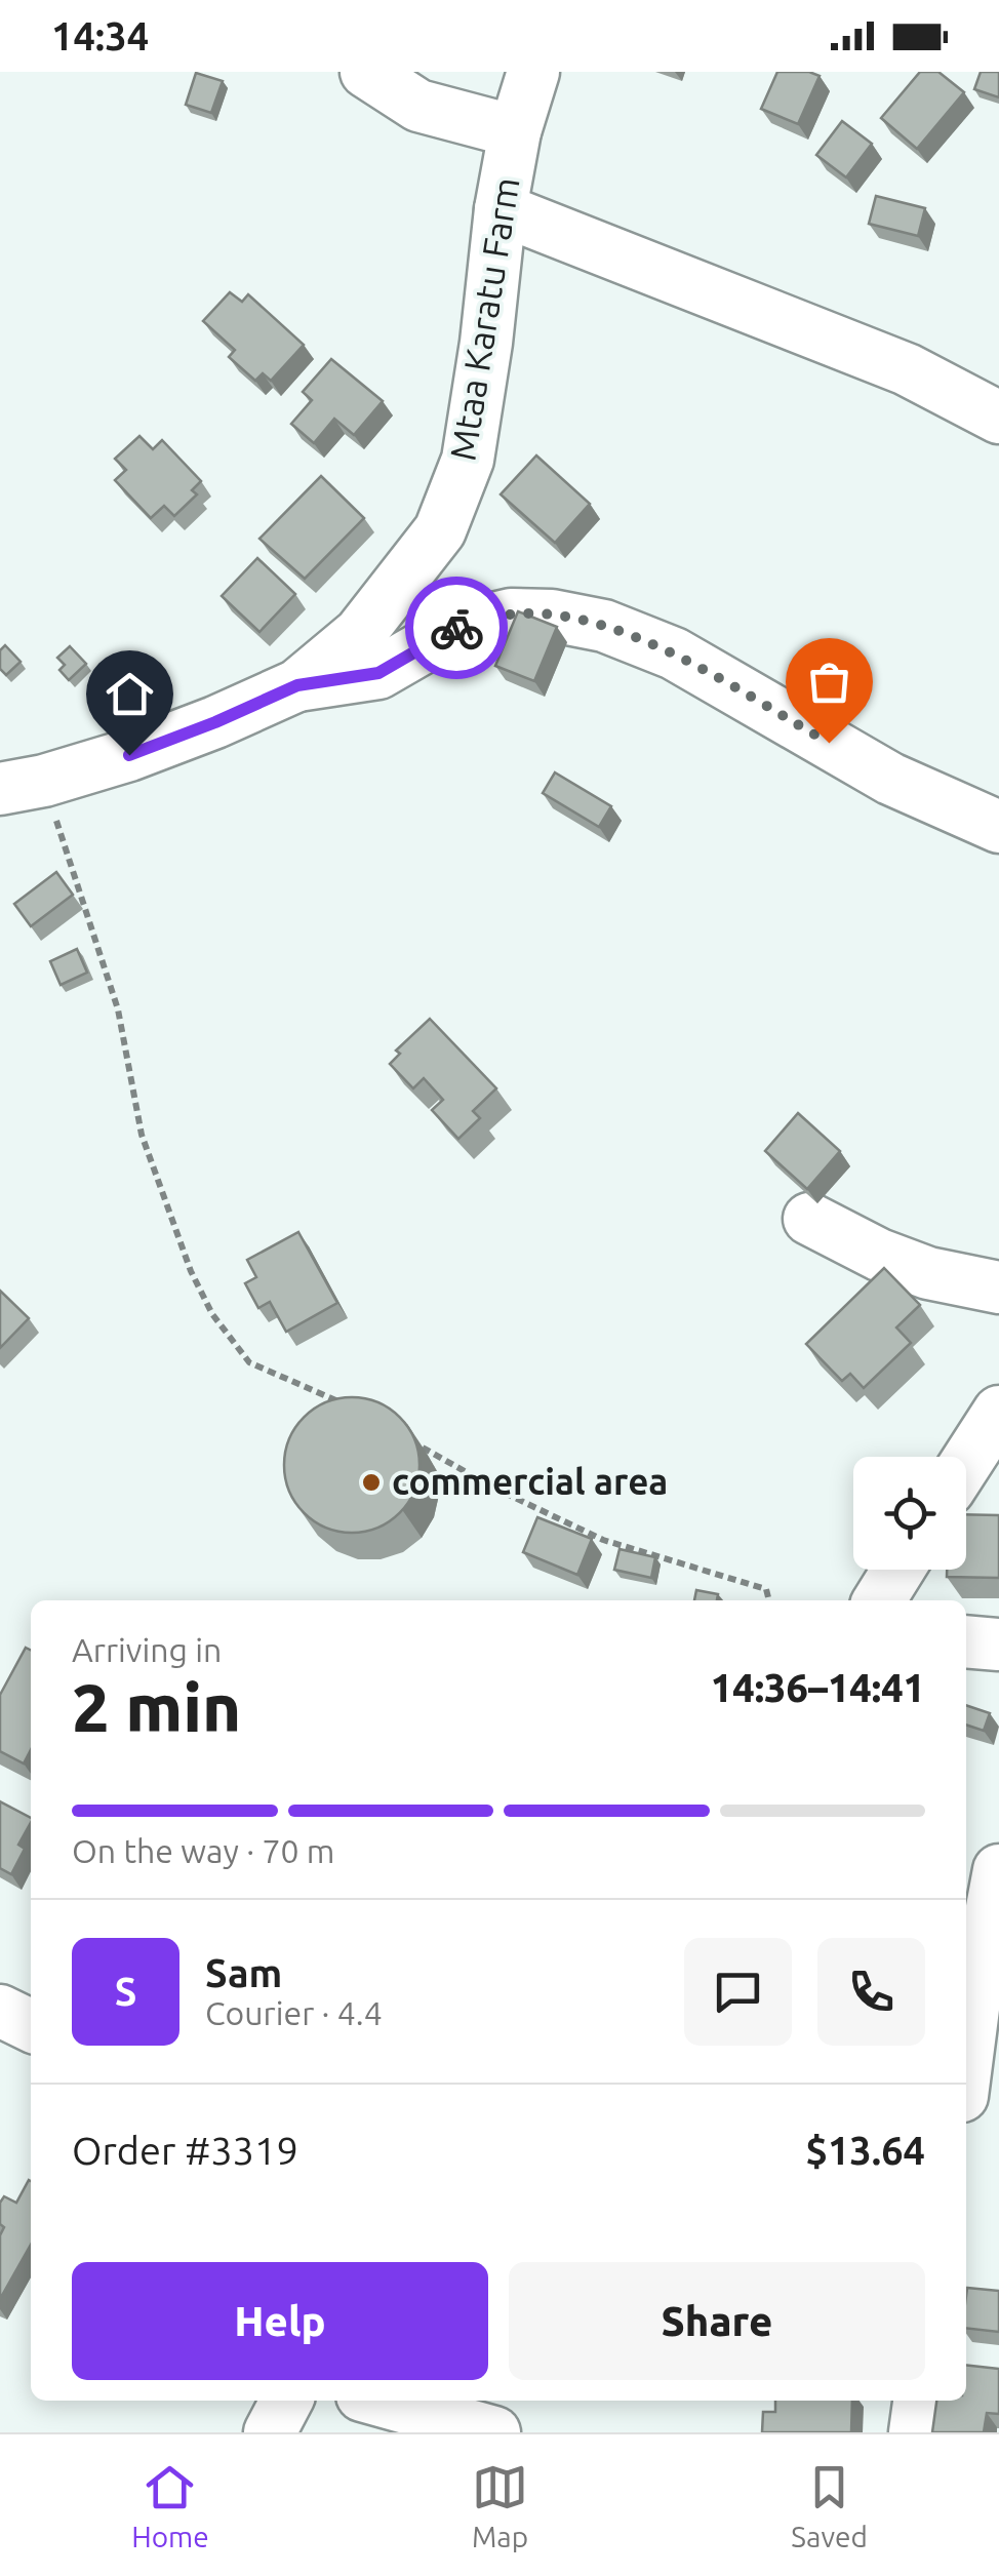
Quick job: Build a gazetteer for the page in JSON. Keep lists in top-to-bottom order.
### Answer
{
  "streets": {
    "street": ["Mtaa Karatu Farm"]
  },
  "places": ["commercial area"],
  "page": {
    "status": "14:34",
    "heading": ["2 min", "Arriving in", "14:36–14:41"],
    "panel": [
      "Sam",
      "Courier · 4.4",
      "Order #3319",
      "$13.64"
    ],
    "bar": "On the way · 70 m",
    "round": "S",
    "buttons": ["Help", "Share"],
    "tabs": ["Home", "Map", "Saved"]
  }
}
